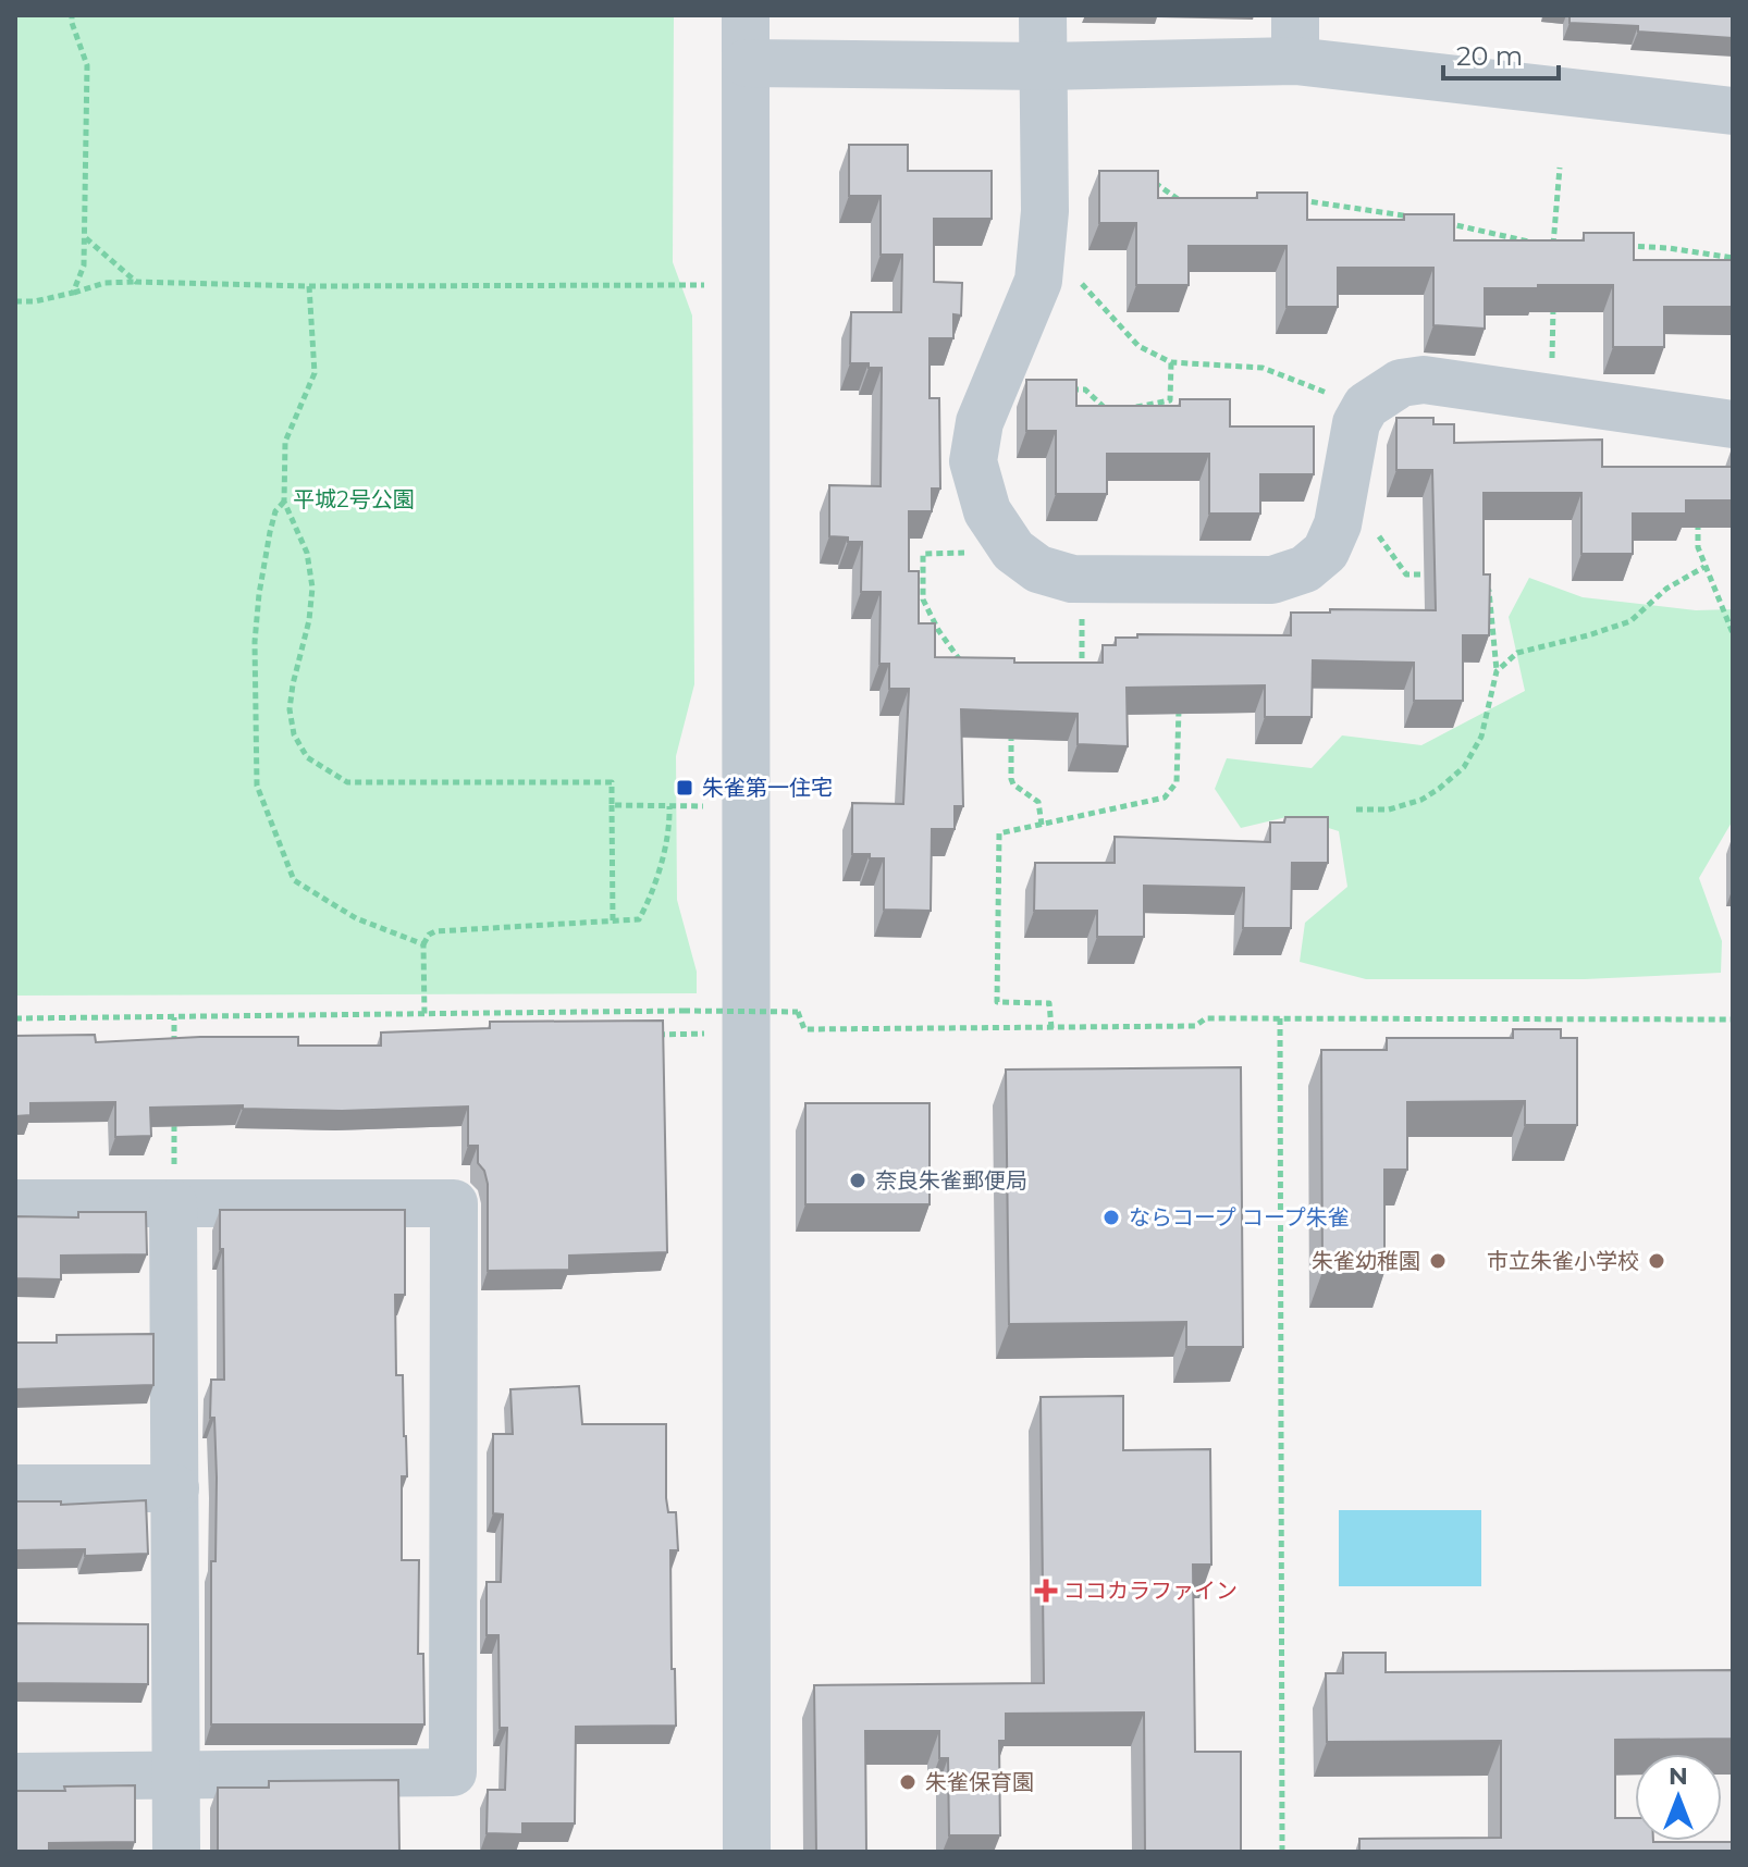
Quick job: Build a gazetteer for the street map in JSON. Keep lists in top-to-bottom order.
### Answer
{
  "parks": ["平城2号公園"],
  "places": {
    "transit": ["朱雀第一住宅"],
    "other": [
      "奈良朱雀郵便局",
      "ならコープ コープ朱雀",
      "朱雀幼稚園",
      "市立朱雀小学校",
      "朱雀保育園"
    ],
    "health": ["ココカラファイン"]
  },
  "scale_bar": "20 m",
  "north": "top"
}
